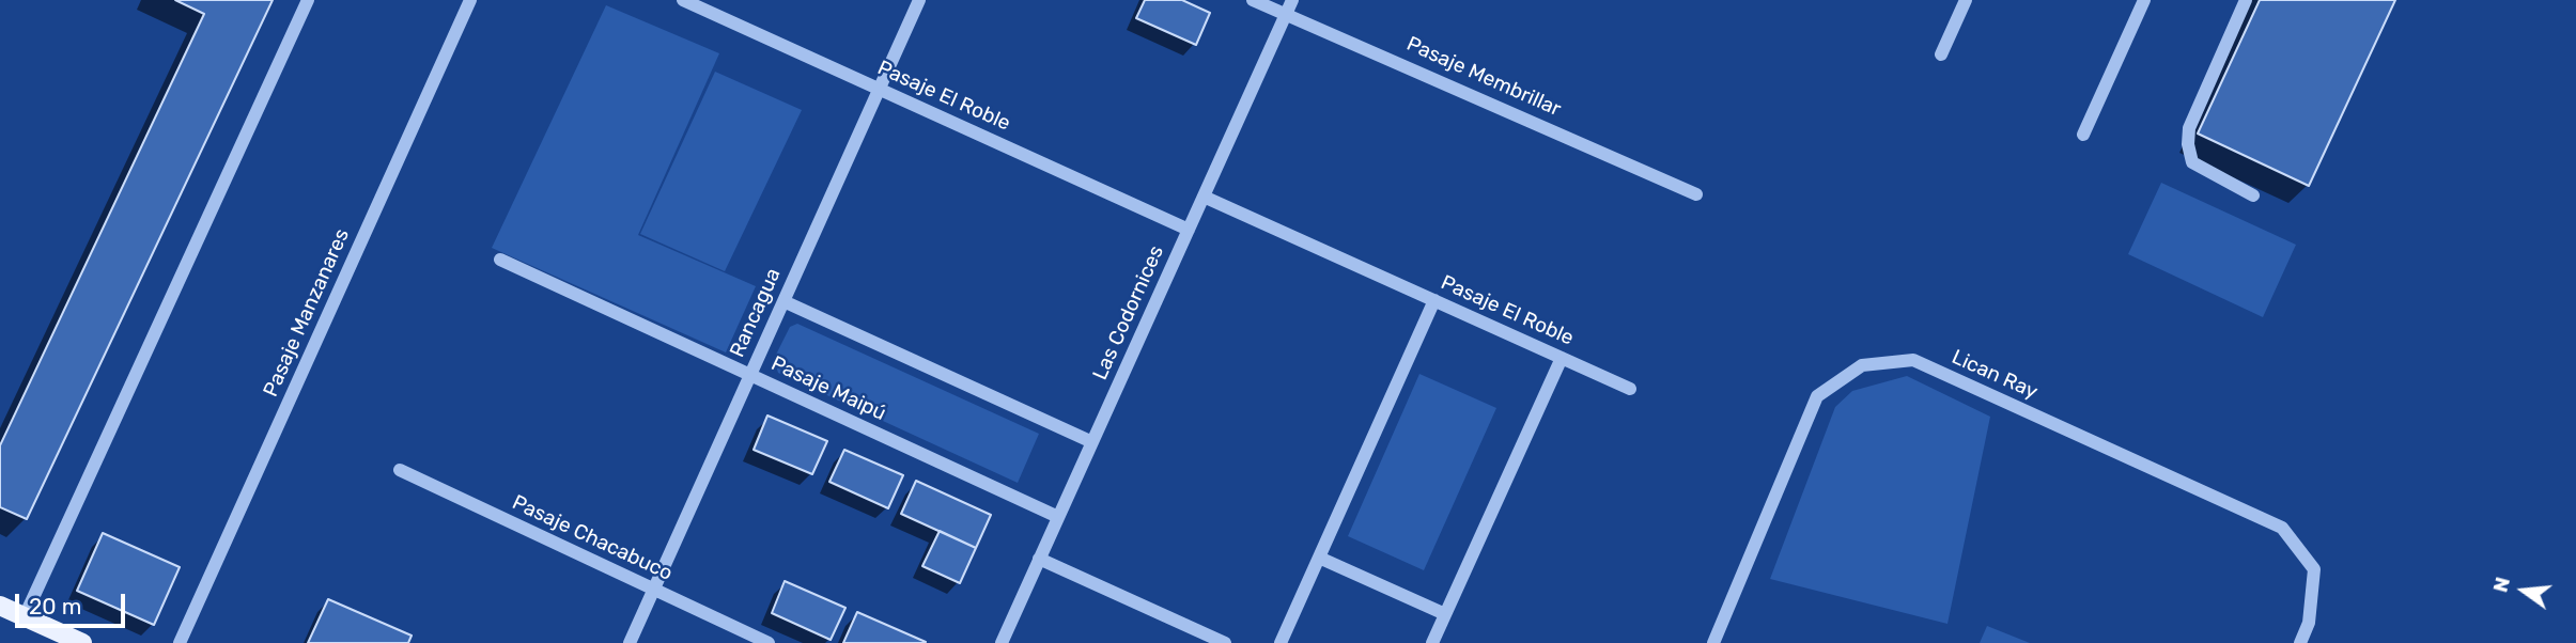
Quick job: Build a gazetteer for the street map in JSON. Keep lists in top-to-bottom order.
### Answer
{
  "streets": {
    "street": [
      "Pasaje Membrillar",
      "Pasaje El Roble",
      "Pasaje Manzanares",
      "Rancagua",
      "Las Codornices",
      "Lican Ray",
      "Pasaje Maipú",
      "Pasaje Chacabuco"
    ]
  },
  "crossings": [
    ["Pasaje Membrillar", "Las Codornices"],
    ["Pasaje El Roble", "Rancagua"],
    ["Pasaje El Roble", "Las Codornices"],
    ["Rancagua", "Pasaje Maipú"],
    ["Rancagua", "Pasaje Chacabuco"],
    ["Las Codornices", "Pasaje Maipú"]
  ],
  "scale_bar": "20 m",
  "north": "left"
}
